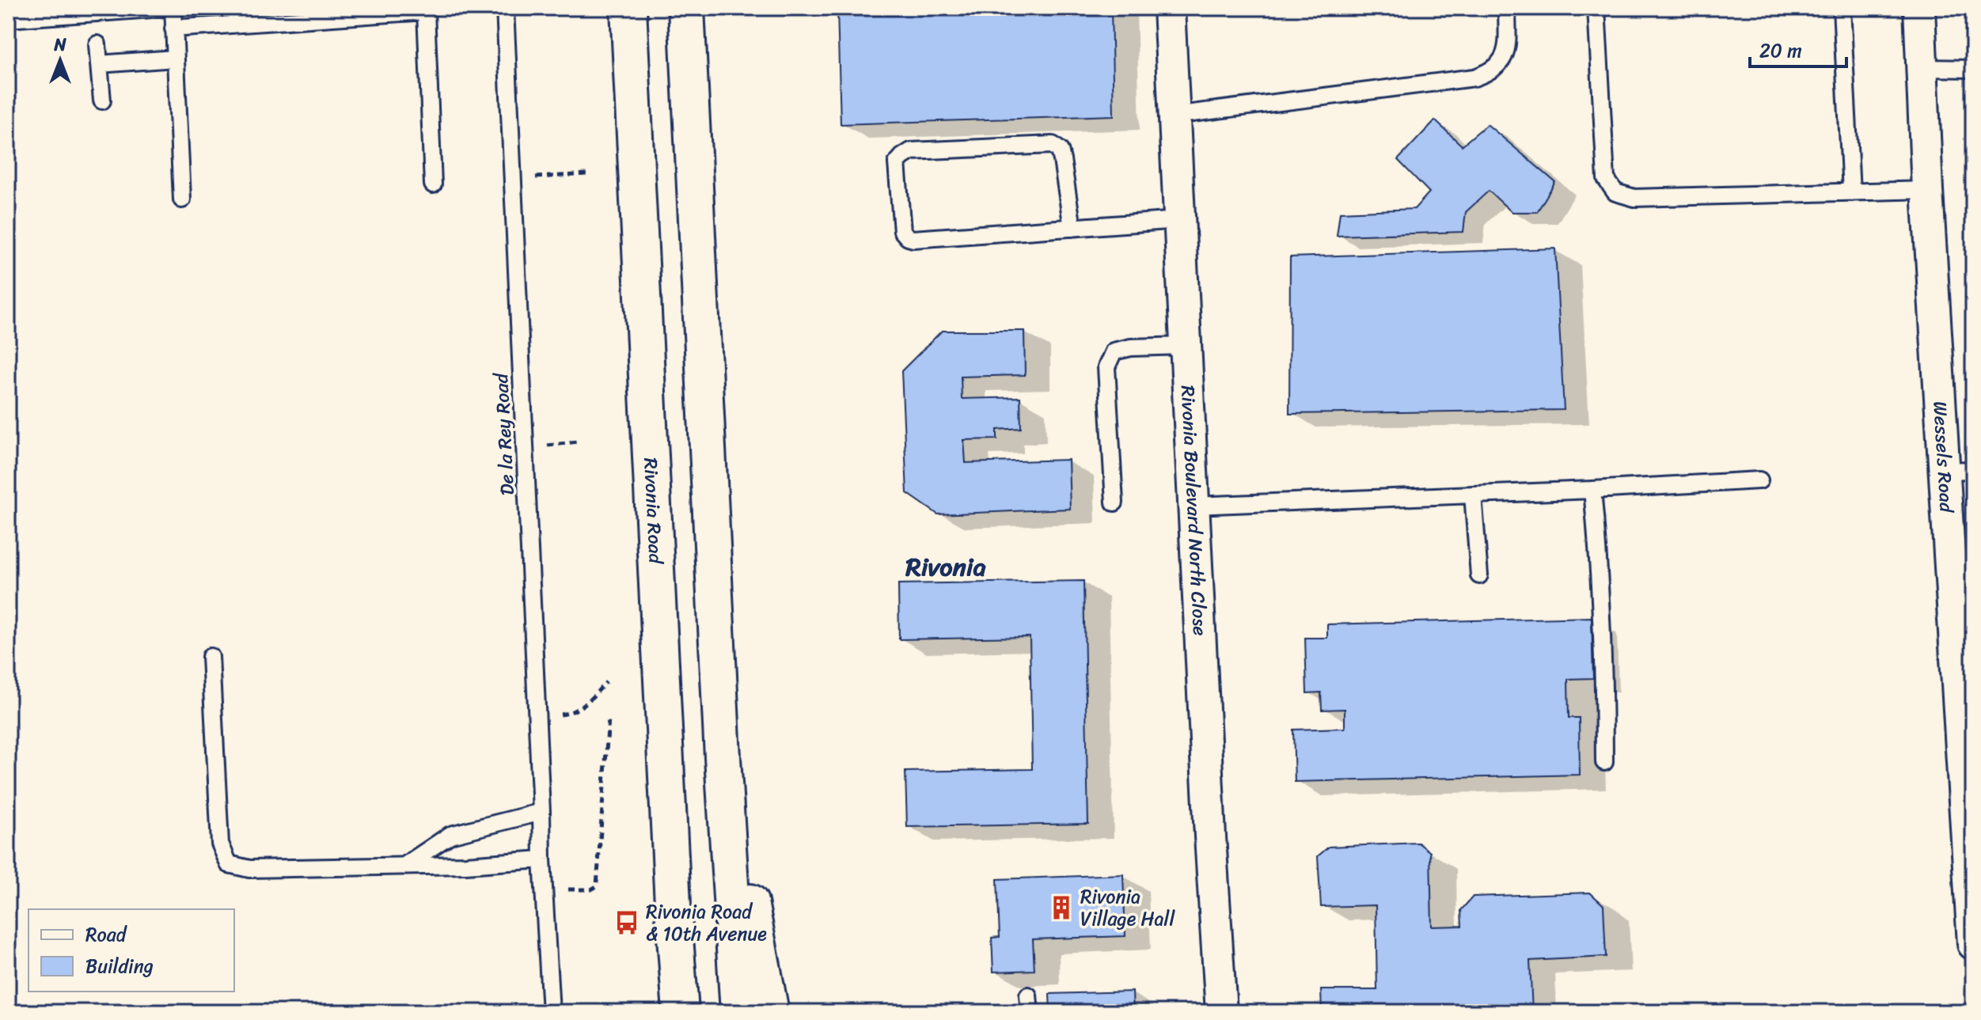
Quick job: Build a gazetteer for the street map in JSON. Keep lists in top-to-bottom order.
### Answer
{
  "streets": {
    "main road": ["Rivonia Road"],
    "street": ["Wessels Road", "Rivonia Boulevard North Close"],
    "lane": ["De la Rey Road"]
  },
  "districts": ["Rivonia"],
  "places": {
    "building": ["Rivonia Village Hall"],
    "bus stop": ["Rivonia Road & 10th Avenue"]
  },
  "legend": ["Road", "Building"],
  "scale_bar": "20 m",
  "north": "top"
}
